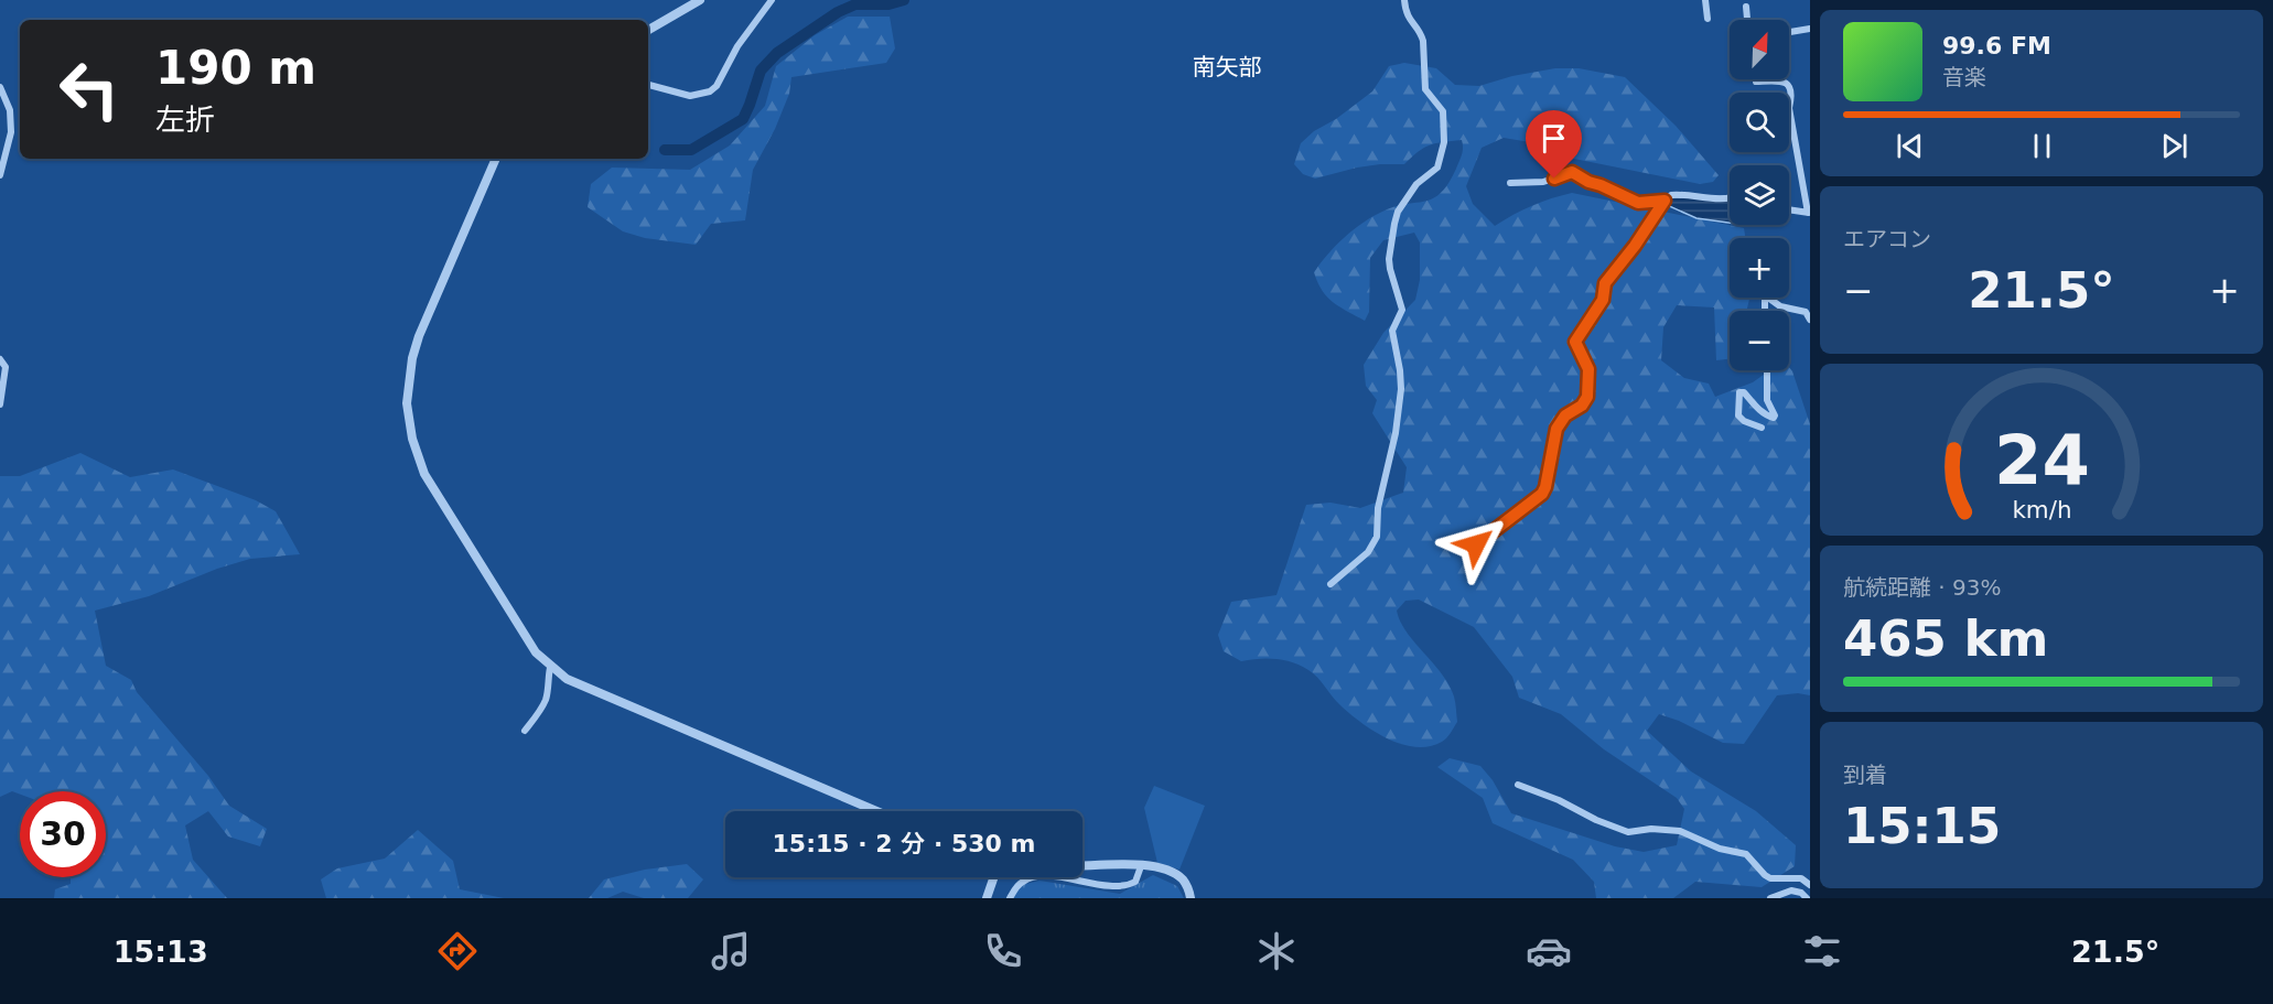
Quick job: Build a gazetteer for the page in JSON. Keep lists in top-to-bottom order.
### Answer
{
  "districts": ["南矢部"],
  "north": "top right",
  "page": {
    "map_buttons": ["+", "−"],
    "turn": ["190 m", "左折"],
    "song": ["99.6 FM", "音楽"],
    "tile": [
      "エアコン",
      ["航続距離 · 93%", "465 km"],
      ["到着", "15:15"]
    ],
    "heat": ["−", "21.5°", "+"],
    "limit": "30",
    "trip": "15:15 · 2 分 · 530 m",
    "tabs": ["15:13", "21.5°"],
    "gauge": ["24", "km/h"]
  }
}
